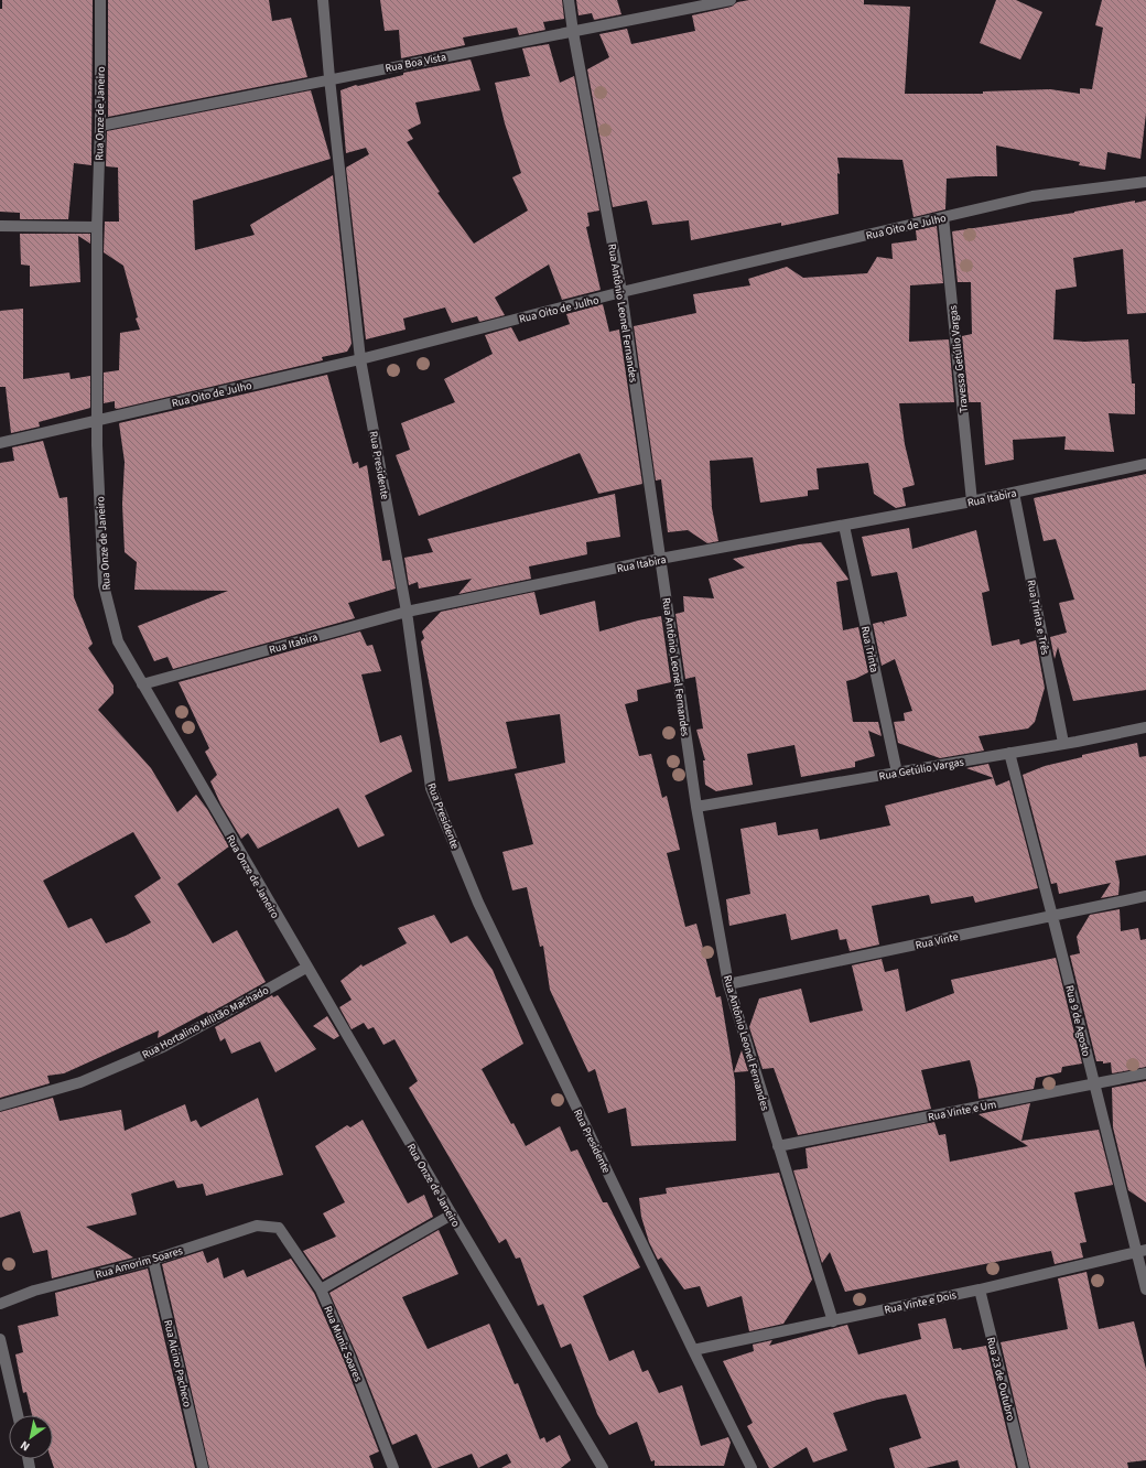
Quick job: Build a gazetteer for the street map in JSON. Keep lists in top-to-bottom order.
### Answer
{
  "streets": {
    "street": [
      "Rua Boa Vista",
      "Rua Onze de Janeiro",
      "Rua Oito de Julho",
      "Rua Antônio Leonel Fernandes",
      "Travessa Getúlio Vargas",
      "Rua Presidente",
      "Rua Itabira",
      "Rua Trinta e Três",
      "Rua Trinta",
      "Rua Getúlio Vargas",
      "Rua Vinte",
      "Rua 9 de Agosto",
      "Rua Hortalino Militão Machado",
      "Rua Vinte e Um",
      "Rua Amorim Soares",
      "Rua Vinte e Dois",
      "Rua Muniz Soares",
      "Rua Alcino Pacheco",
      "Rua 23 de Outubro"
    ]
  },
  "crossings": [
    ["Rua Boa Vista", "Rua Onze de Janeiro"],
    ["Rua Boa Vista", "Rua Antônio Leonel Fernandes"],
    ["Rua Boa Vista", "Rua Presidente"],
    ["Rua Onze de Janeiro", "Rua Oito de Julho"],
    ["Rua Onze de Janeiro", "Rua Itabira"],
    ["Rua Onze de Janeiro", "Rua Hortalino Militão Machado"],
    ["Rua Oito de Julho", "Rua Antônio Leonel Fernandes"],
    ["Rua Oito de Julho", "Travessa Getúlio Vargas"],
    ["Rua Oito de Julho", "Rua Presidente"],
    ["Rua Antônio Leonel Fernandes", "Rua Itabira"],
    ["Rua Antônio Leonel Fernandes", "Rua Getúlio Vargas"],
    ["Rua Antônio Leonel Fernandes", "Rua Vinte"],
    ["Rua Antônio Leonel Fernandes", "Rua Vinte e Um"],
    ["Rua Antônio Leonel Fernandes", "Rua Vinte e Dois"],
    ["Travessa Getúlio Vargas", "Rua Itabira"],
    ["Rua Presidente", "Rua Itabira"],
    ["Rua Presidente", "Rua Vinte e Dois"],
    ["Rua Itabira", "Rua Trinta e Três"],
    ["Rua Itabira", "Rua Trinta"],
    ["Rua Trinta e Três", "Rua Getúlio Vargas"],
    ["Rua Trinta", "Rua Getúlio Vargas"],
    ["Rua Getúlio Vargas", "Rua 9 de Agosto"],
    ["Rua Vinte", "Rua 9 de Agosto"],
    ["Rua 9 de Agosto", "Rua Vinte e Um"],
    ["Rua 9 de Agosto", "Rua Vinte e Dois"],
    ["Rua Amorim Soares", "Rua Muniz Soares"],
    ["Rua Amorim Soares", "Rua Alcino Pacheco"],
    ["Rua Vinte e Dois", "Rua 23 de Outubro"]
  ],
  "north": "bottom left"
}
